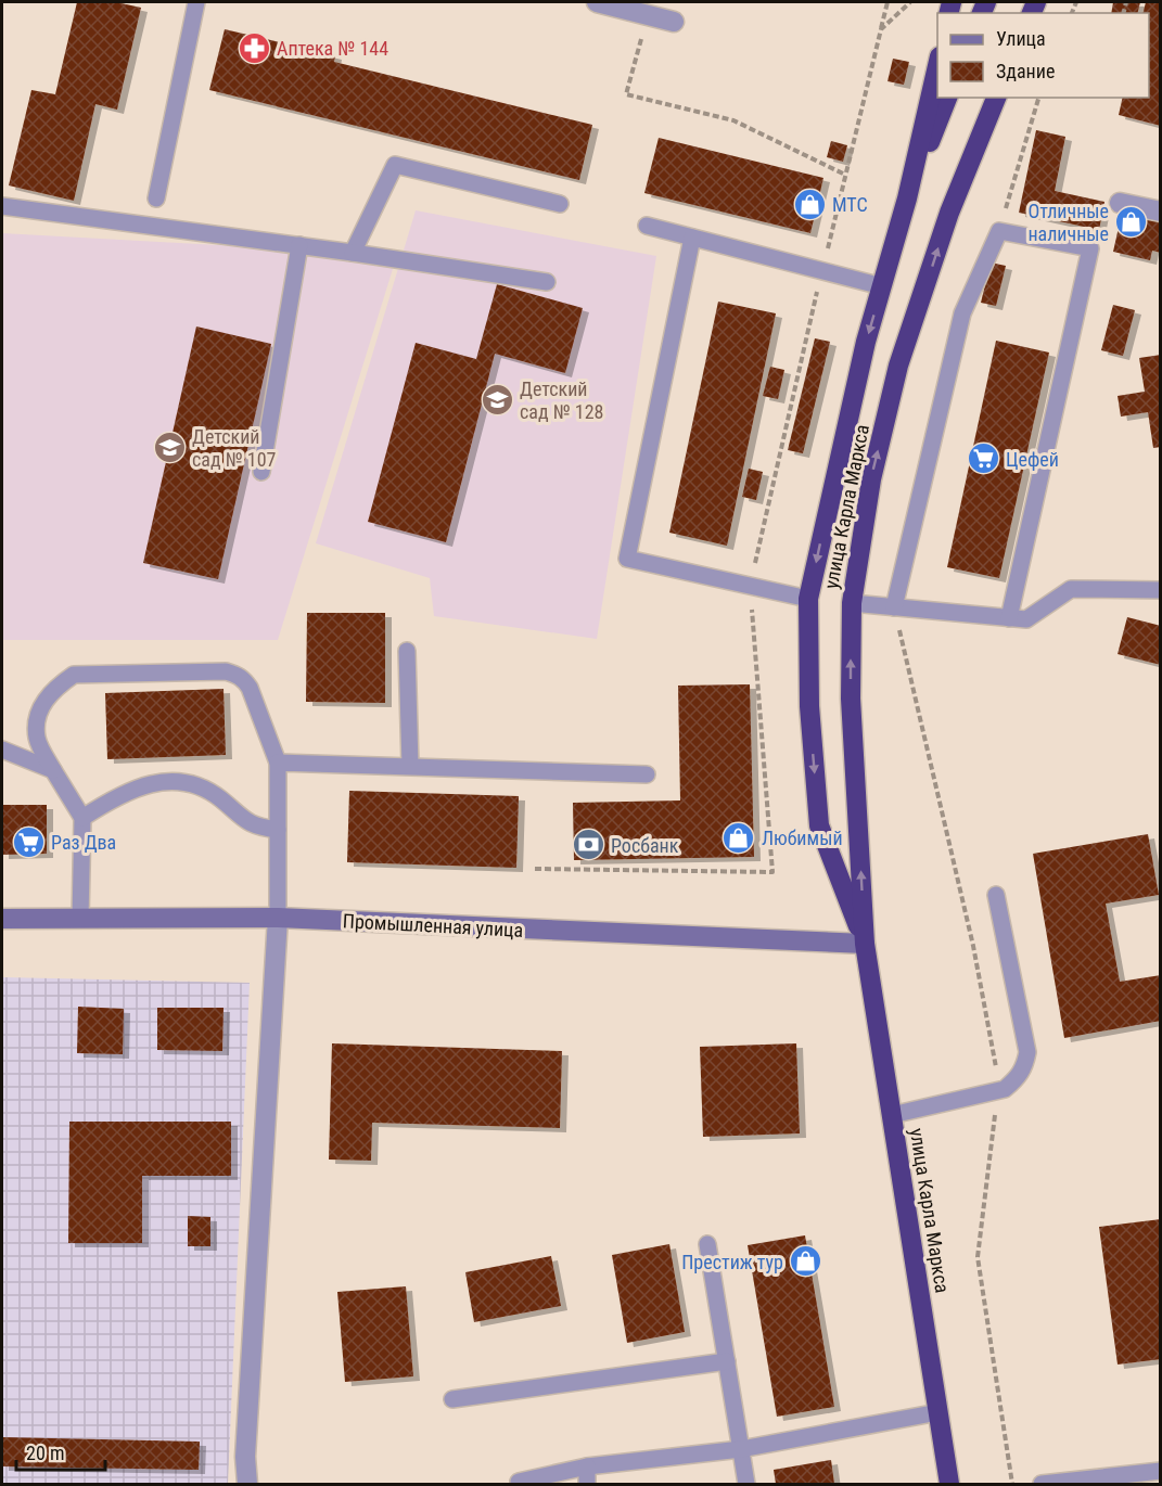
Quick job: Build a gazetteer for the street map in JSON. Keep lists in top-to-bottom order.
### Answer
{
  "streets": {
    "highway": ["улица Карла Маркса"],
    "street": ["Промышленная улица"]
  },
  "crossings": [
    ["улица Карла Маркса", "Промышленная улица"]
  ],
  "places": {
    "pharmacy": ["Аптека № 144"],
    "shop": [
      "МТС",
      "Отличные наличные",
      "Любимый",
      "Престиж тур"
    ],
    "school or university": ["Детский сад № 128", "Детский сад № 107"],
    "supermarket": ["Цефей", "Раз Два"],
    "bank": ["Росбанк"]
  },
  "legend": ["Улица", "Здание"],
  "scale_bar": "20 m"
}
